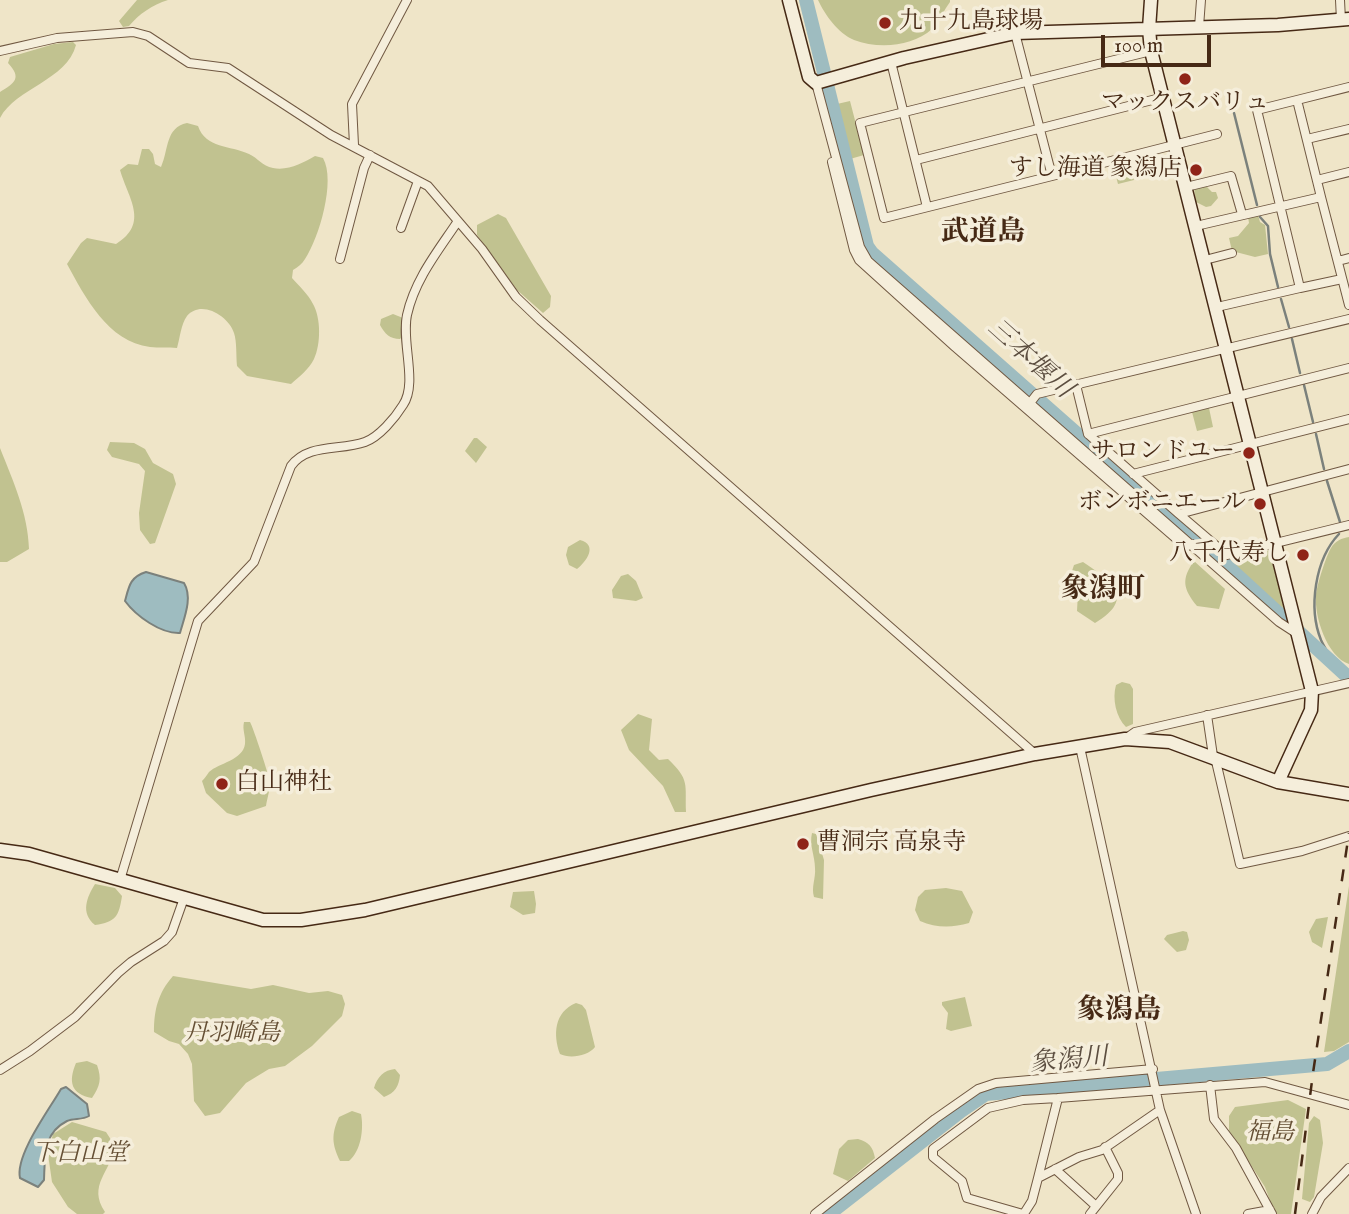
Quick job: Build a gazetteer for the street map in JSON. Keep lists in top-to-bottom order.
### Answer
{
  "districts": ["武道島", "象潟町", "象潟島"],
  "water": ["三本堰川", "象潟川"],
  "parks": ["丹羽崎島", "福島", "下白山堂"],
  "places": [
    "九十九島球場",
    "マックスバリュ",
    "すし海道 象潟店",
    "サロンドユー",
    "ボンボニエール",
    "八千代寿し",
    "白山神社",
    "曹洞宗 高泉寺"
  ],
  "scale_bar": "100 m"
}
